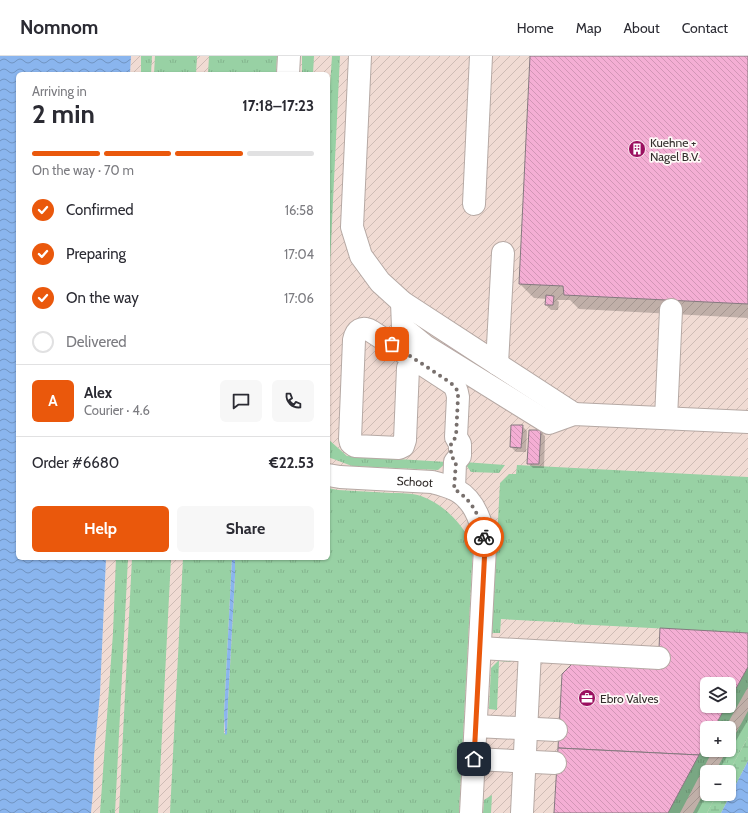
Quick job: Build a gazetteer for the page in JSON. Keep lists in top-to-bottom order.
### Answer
{
  "streets": {
    "street": ["Schoot"]
  },
  "places": {
    "building": ["Kuehne + Nagel B.V."],
    "office": ["Ebro Valves"]
  },
  "page": {
    "header": "Nomnom",
    "nav": [
      "Home",
      "Map",
      "About",
      "Contact"
    ],
    "heading": ["2 min", "Arriving in", "17:18–17:23"],
    "panel": [
      "Alex",
      "Courier · 4.6",
      "Order #6680",
      "€22.53"
    ],
    "bar": "On the way · 70 m",
    "list": [
      ["Confirmed", "16:58"],
      ["Preparing", "17:04"],
      ["On the way", "17:06"],
      "Delivered"
    ],
    "round": "A",
    "buttons": ["Help", "Share"],
    "map_buttons": ["+", "−"]
  }
}
